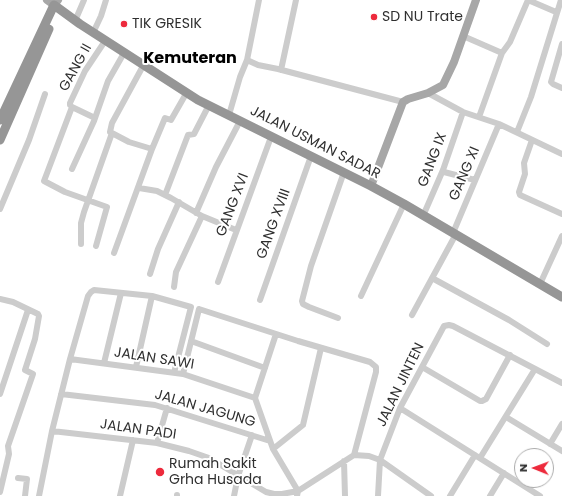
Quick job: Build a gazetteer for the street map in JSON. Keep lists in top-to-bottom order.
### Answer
{
  "streets": {
    "highway": ["JALAN USMAN SADAR"],
    "street": [
      "GANG II",
      "GANG IX",
      "GANG XI",
      "GANG XVI",
      "GANG XVIII",
      "JALAN SAWI",
      "JALAN JINTEN",
      "JALAN JAGUNG",
      "JALAN PADI"
    ]
  },
  "crossings": [
    ["GANG II", "JALAN USMAN SADAR"],
    ["JALAN USMAN SADAR", "GANG IX"],
    ["JALAN USMAN SADAR", "GANG XI"],
    ["JALAN USMAN SADAR", "GANG XVI"],
    ["JALAN USMAN SADAR", "GANG XVIII"]
  ],
  "districts": ["Kemuteran"],
  "places": ["SD NU Trate", "TIK GRESIK", "Rumah Sakit Grha Husada"],
  "north": "left"
}
